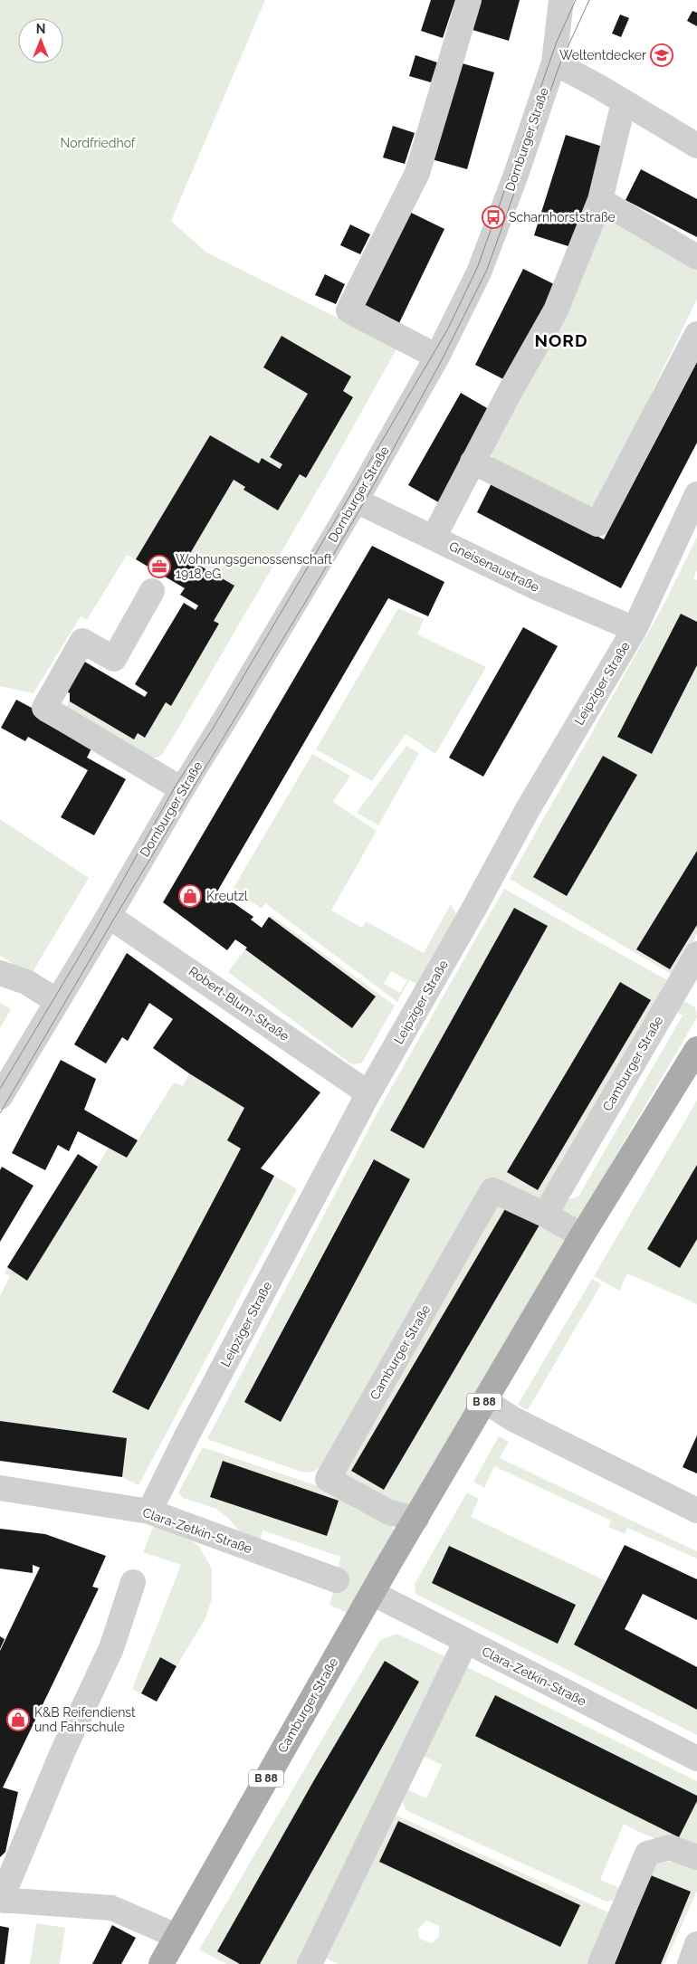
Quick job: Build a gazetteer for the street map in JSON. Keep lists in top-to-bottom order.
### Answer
{
  "streets": {
    "main road": ["Camburger Straße", "B 88"],
    "street": [
      "Dornburger Straße",
      "Gneisenaustraße",
      "Leipziger Straße",
      "Robert-Blum-Straße",
      "Clara-Zetkin-Straße"
    ]
  },
  "crossings": [
    ["Dornburger Straße", "Gneisenaustraße"],
    ["Dornburger Straße", "Robert-Blum-Straße"],
    ["Gneisenaustraße", "Leipziger Straße"],
    ["Leipziger Straße", "Robert-Blum-Straße"],
    ["Leipziger Straße", "Clara-Zetkin-Straße"],
    ["Camburger Straße", "Clara-Zetkin-Straße"]
  ],
  "districts": ["NORD"],
  "parks": ["Nordfriedhof"],
  "places": {
    "school or university": ["Weltentdecker"],
    "bus stop": ["Scharnhorststraße"],
    "office": ["Wohnungsgenossenschaft 1918 eG"],
    "shop": ["Kreutzl", "K&B Reifendienst und Fahrschule"]
  },
  "north": "top"
}
